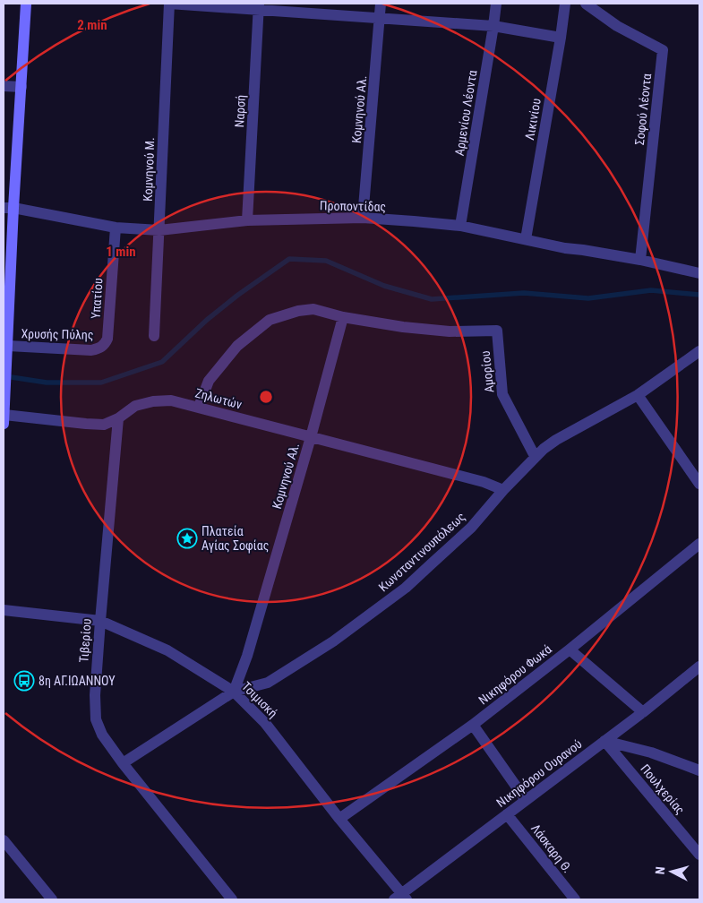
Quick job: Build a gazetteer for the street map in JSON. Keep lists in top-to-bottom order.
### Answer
{
  "streets": {
    "street": [
      "Κομνηνού Αλ.",
      "Σοφού Λέοντα",
      "Ναρσή",
      "Αρμενίου Λέοντα",
      "Λικινίου",
      "Κομνηνού Μ.",
      "Προποντίδας",
      "Υπατίου",
      "Χρυσής Πύλης",
      "Αμορίου",
      "Ζηλωτών",
      "Κωνσταντινουπόλεως",
      "Τιβερίου",
      "Νικηφόρου Φωκά",
      "Τσιμισκή",
      "Νικηφόρου Ουρανού",
      "Πουλχερίας",
      "Λάσκαρη Θ."
    ]
  },
  "crossings": [
    ["Κομνηνού Αλ.", "Προποντίδας"],
    ["Κομνηνού Αλ.", "Αμορίου"],
    ["Κομνηνού Αλ.", "Ζηλωτών"],
    ["Κομνηνού Αλ.", "Κωνσταντινουπόλεως"],
    ["Κομνηνού Αλ.", "Τσιμισκή"],
    ["Σοφού Λέοντα", "Προποντίδας"],
    ["Ναρσή", "Προποντίδας"],
    ["Αρμενίου Λέοντα", "Προποντίδας"],
    ["Λικινίου", "Προποντίδας"],
    ["Κομνηνού Μ.", "Προποντίδας"],
    ["Προποντίδας", "Υπατίου"],
    ["Υπατίου", "Χρυσής Πύλης"],
    ["Αμορίου", "Κωνσταντινουπόλεως"],
    ["Ζηλωτών", "Κωνσταντινουπόλεως"],
    ["Ζηλωτών", "Τιβερίου"],
    ["Κωνσταντινουπόλεως", "Τιβερίου"],
    ["Κωνσταντινουπόλεως", "Τσιμισκή"],
    ["Τιβερίου", "Τσιμισκή"],
    ["Νικηφόρου Φωκά", "Τσιμισκή"],
    ["Τσιμισκή", "Νικηφόρου Ουρανού"],
    ["Νικηφόρου Ουρανού", "Πουλχερίας"],
    ["Νικηφόρου Ουρανού", "Λάσκαρη Θ."]
  ],
  "places": {
    "place": ["Πλατεία Αγίας Σοφίας"],
    "bus stop": ["8η ΑΓ.ΙΩΑΝΝΟΥ"]
  },
  "north": "left",
  "rings": ["2 min", "1 min"]
}
